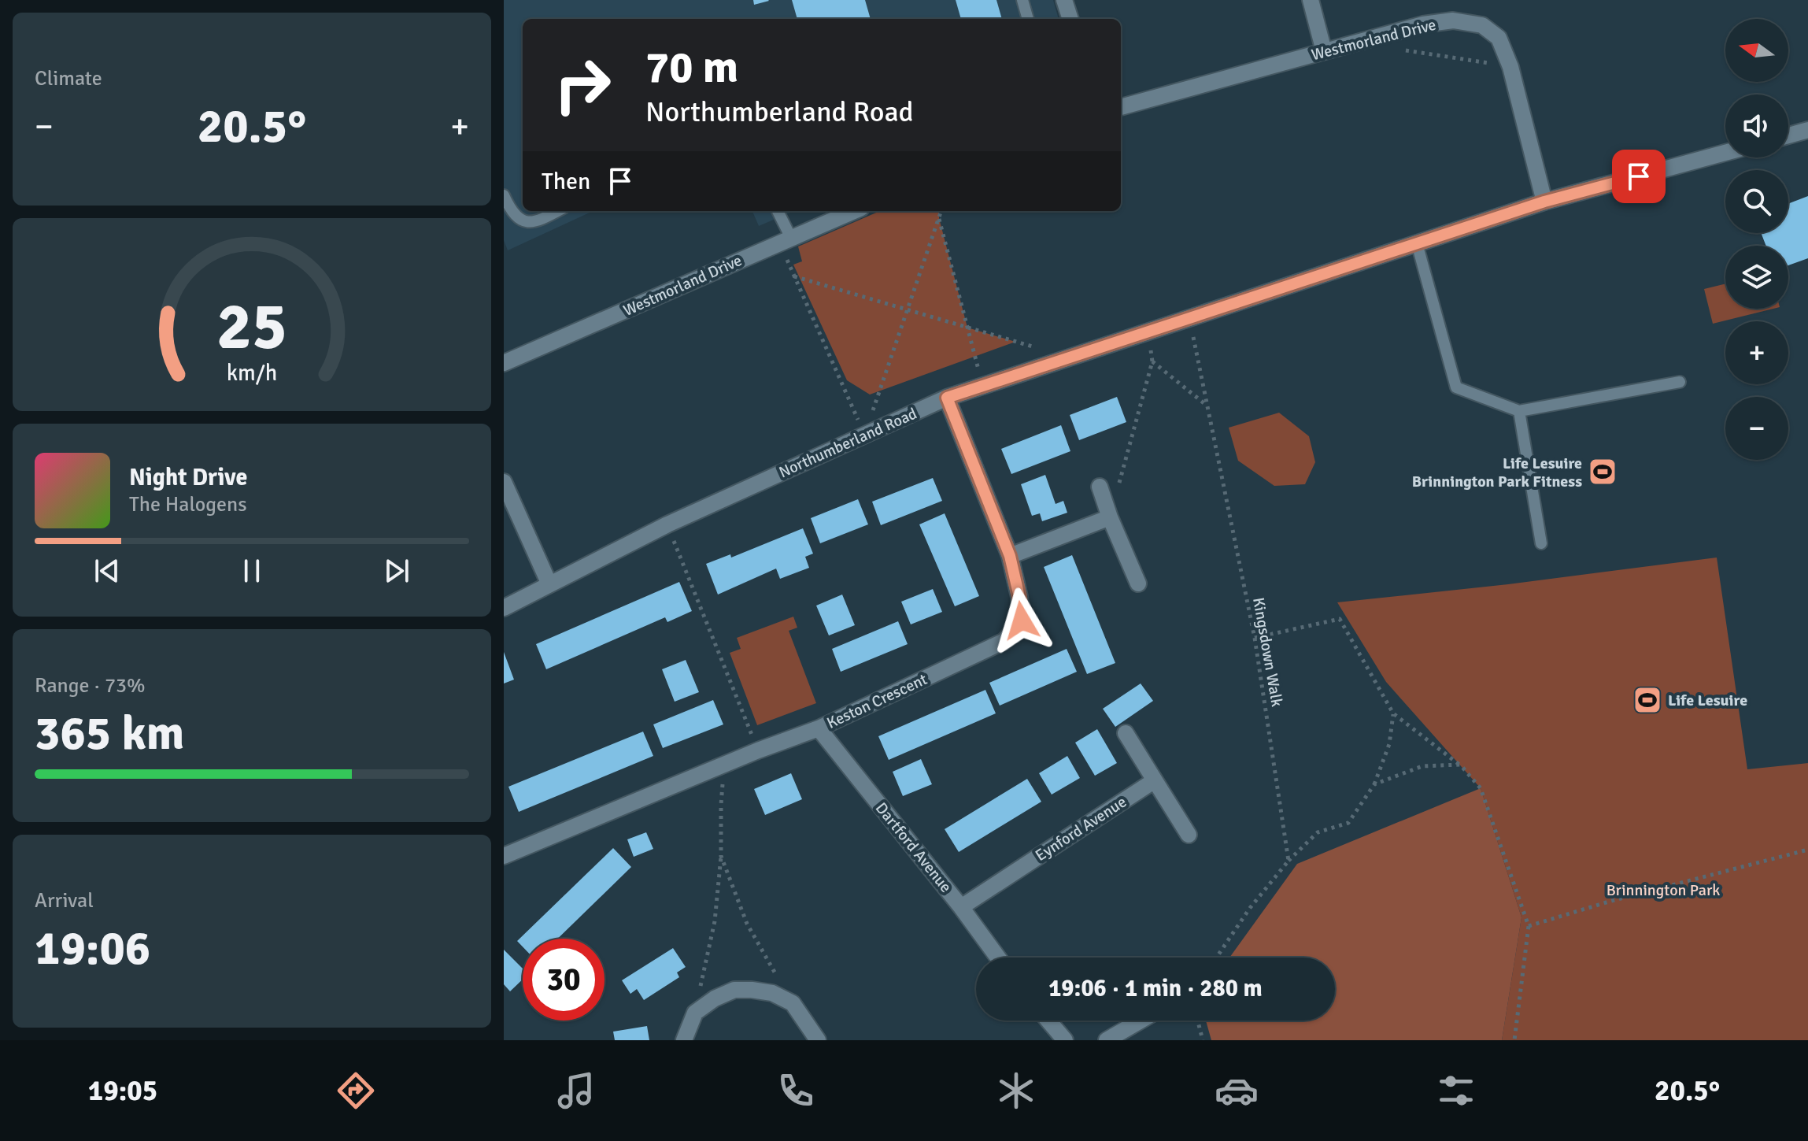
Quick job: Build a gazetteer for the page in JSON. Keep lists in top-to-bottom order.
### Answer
{
  "streets": {
    "street": [
      "Westmorland Drive",
      "Northumberland Road",
      "Keston Crescent",
      "Eynford Avenue",
      "Dartford Avenue"
    ],
    "path": ["Kingsdown Walk"]
  },
  "crossings": [
    ["Westmorland Drive", "Northumberland Road"],
    ["Northumberland Road", "Kingsdown Walk"],
    ["Northumberland Road", "Keston Crescent"],
    ["Keston Crescent", "Dartford Avenue"],
    ["Eynford Avenue", "Dartford Avenue"]
  ],
  "parks": ["Brinnington Park"],
  "places": {
    "sports": ["Life Lesuire Brinnington Park Fitness", "Life Lesuire"]
  },
  "north": "left",
  "page": {
    "tile": [
      "Climate",
      ["Range · 73%", "365 km"],
      ["Arrival", "19:06"]
    ],
    "map_buttons": ["+", "−"],
    "turn": ["70 m", "Northumberland Road"],
    "heat": ["−", "20.5°", "+"],
    "then": "Then",
    "song": ["Night Drive", "The Halogens"],
    "limit": "30",
    "trip": "19:06 · 1 min · 280 m",
    "tabs": ["19:05", "20.5°"],
    "gauge": ["25", "km/h"]
  }
}
